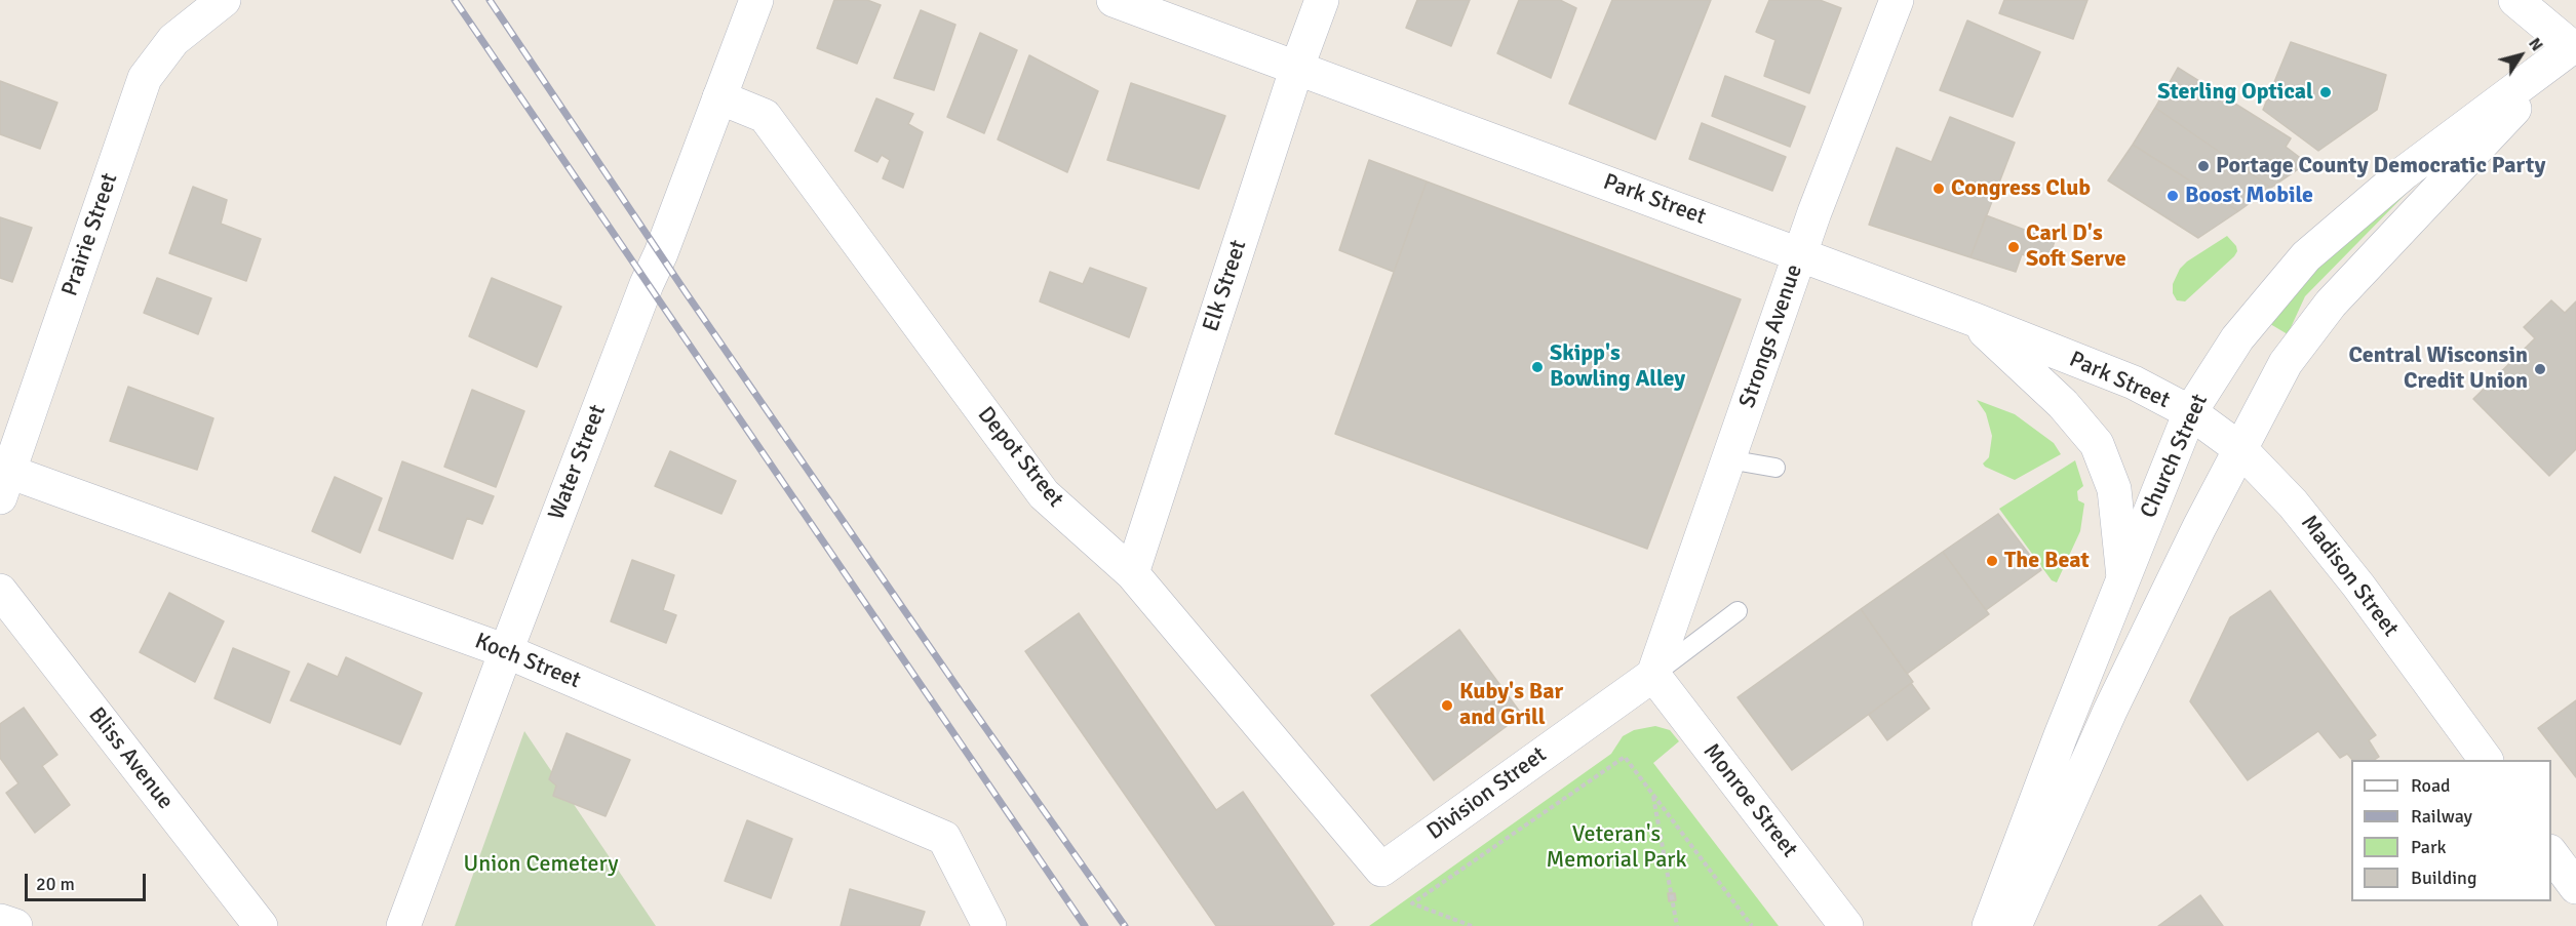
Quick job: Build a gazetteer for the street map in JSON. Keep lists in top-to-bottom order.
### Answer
{
  "streets": {
    "street": [
      "Park Street",
      "Prairie Street",
      "Elk Street",
      "Strongs Avenue",
      "Church Street",
      "Depot Street",
      "Water Street",
      "Madison Street",
      "Koch Street",
      "Bliss Avenue",
      "Division Street",
      "Monroe Street"
    ]
  },
  "crossings": [
    ["Park Street", "Elk Street"],
    ["Park Street", "Strongs Avenue"],
    ["Park Street", "Church Street"],
    ["Park Street", "Madison Street"],
    ["Prairie Street", "Koch Street"],
    ["Elk Street", "Depot Street"],
    ["Strongs Avenue", "Division Street"],
    ["Strongs Avenue", "Monroe Street"],
    ["Church Street", "Madison Street"],
    ["Depot Street", "Water Street"],
    ["Depot Street", "Division Street"],
    ["Water Street", "Koch Street"],
    ["Division Street", "Monroe Street"]
  ],
  "parks": ["Veteran's Memorial Park", "Union Cemetery"],
  "places": [
    "Sterling Optical",
    "Portage County Democratic Party",
    "Congress Club",
    "Boost Mobile",
    "Carl D's Soft Serve",
    "Skipp's Bowling Alley",
    "Central Wisconsin Credit Union",
    "The Beat",
    "Kuby's Bar and Grill"
  ],
  "legend": [
    "Road",
    "Railway",
    "Park",
    "Building"
  ],
  "scale_bar": "20 m",
  "north": "top right"
}
